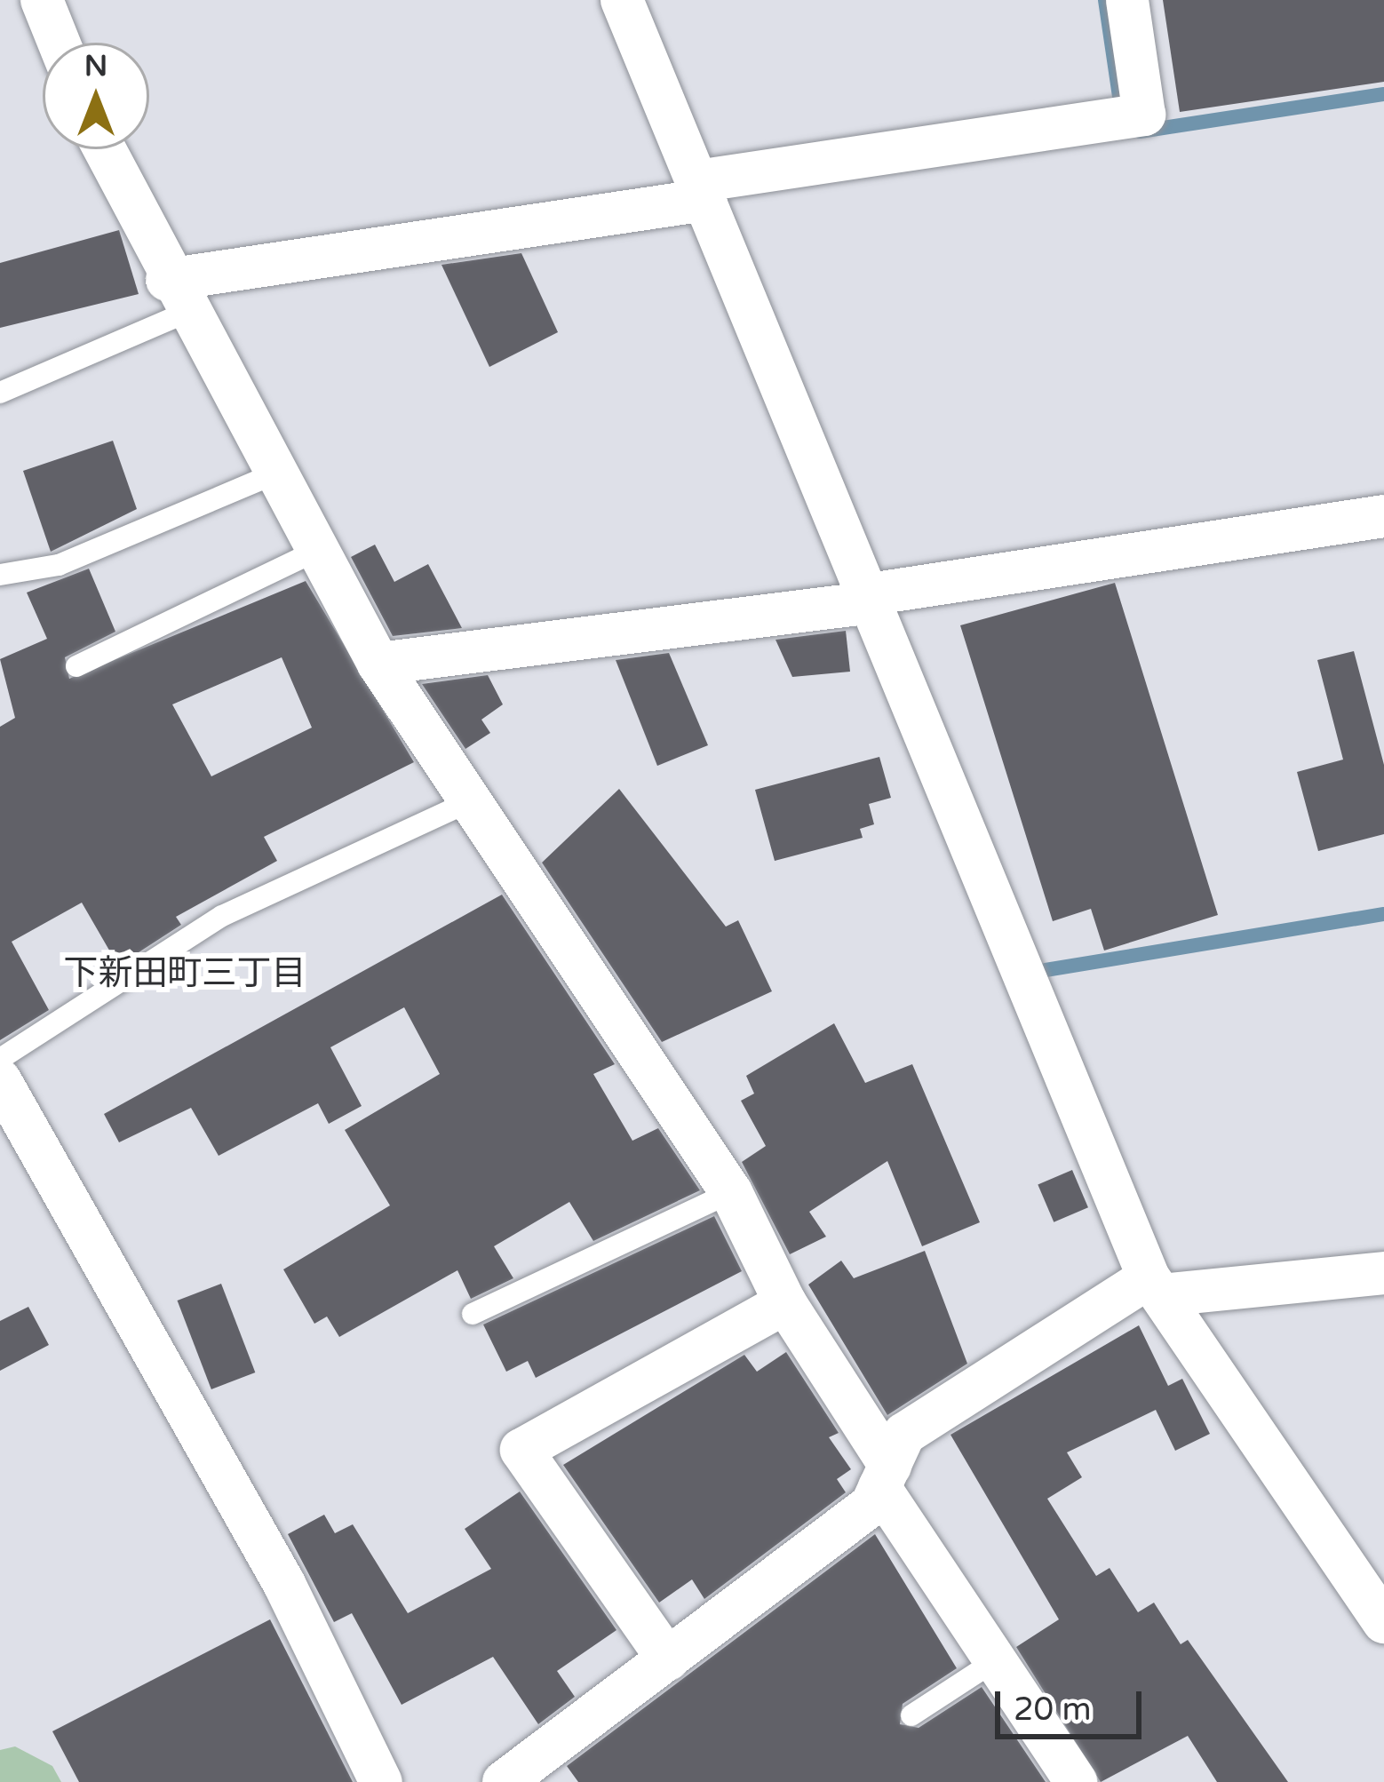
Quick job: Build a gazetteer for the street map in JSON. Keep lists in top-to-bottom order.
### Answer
{
  "districts": ["下新田町三丁目"],
  "scale_bar": "20 m",
  "north": "top"
}
